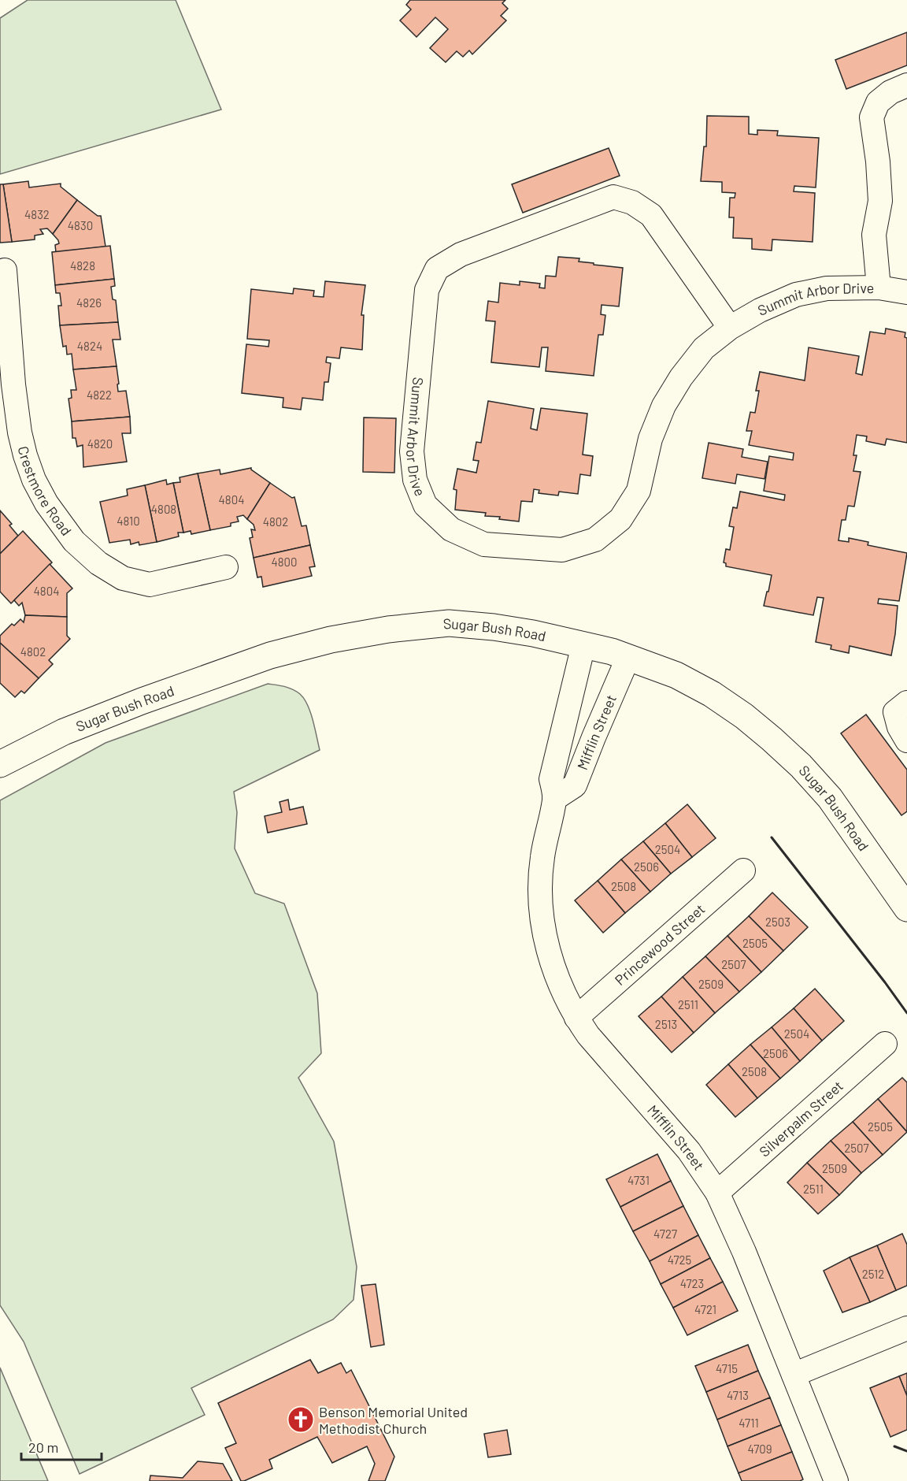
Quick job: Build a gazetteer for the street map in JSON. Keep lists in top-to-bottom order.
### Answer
{
  "streets": {
    "street": [
      "Summit Arbor Drive",
      "Crestmore Road",
      "Sugar Bush Road",
      "Mifflin Street",
      "Princewood Street",
      "Silverpalm Street"
    ]
  },
  "crossings": [
    ["Sugar Bush Road", "Mifflin Street"],
    ["Mifflin Street", "Princewood Street"],
    ["Mifflin Street", "Silverpalm Street"]
  ],
  "places": {
    "church": ["Benson Memorial United Methodist Church"]
  },
  "house_numbers": [
    "4832",
    "4830",
    "4828",
    "4826",
    "4824",
    "4822",
    "4820",
    "4804",
    "4808",
    "4810",
    "4802",
    "4800",
    "4804",
    "4802",
    "2504",
    "2506",
    "2508",
    "2503",
    "2505",
    "2507",
    "2509",
    "2511",
    "2513",
    "2504",
    "2506",
    "2508",
    "2505",
    "2507",
    "2509",
    "4731",
    "2511",
    "4727",
    "4725",
    "2512",
    "4723",
    "4721",
    "4715",
    "4713",
    "4711",
    "4709"
  ],
  "scale_bar": "20 m"
}
